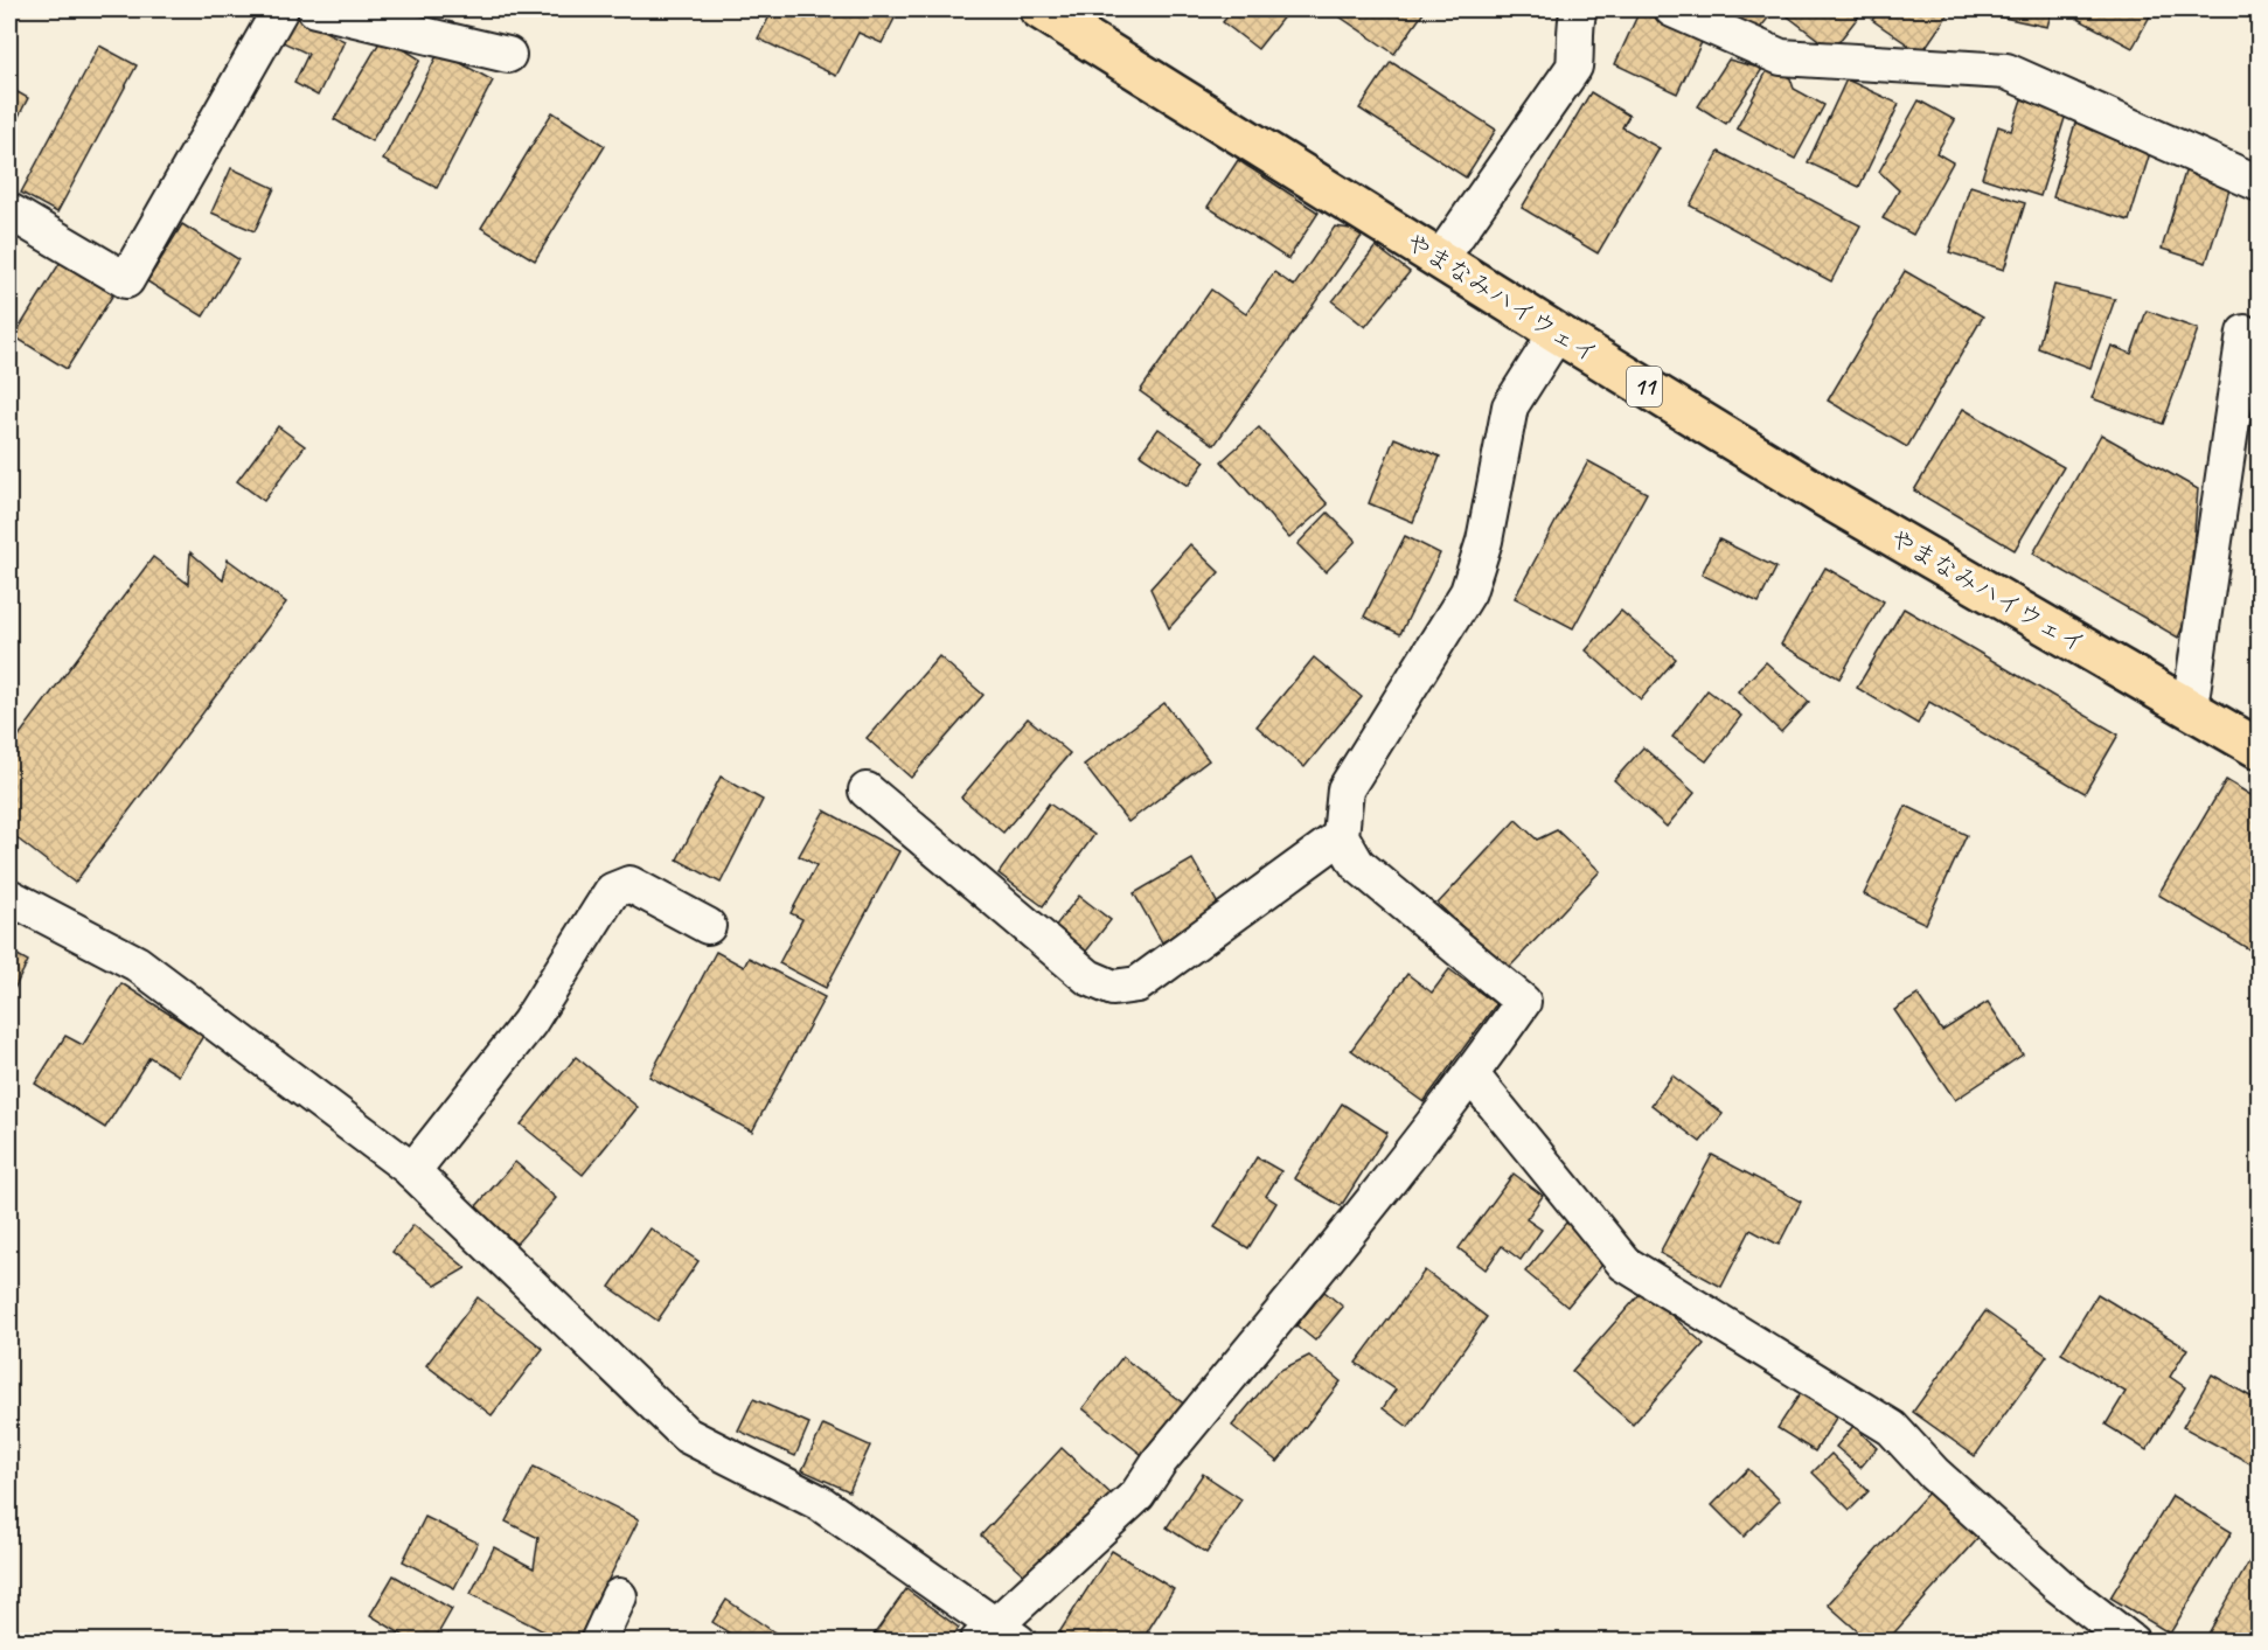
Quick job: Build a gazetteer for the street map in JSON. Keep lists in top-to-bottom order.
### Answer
{
  "streets": {
    "main road": ["やまなみハイウェイ", "11"]
  }
}
